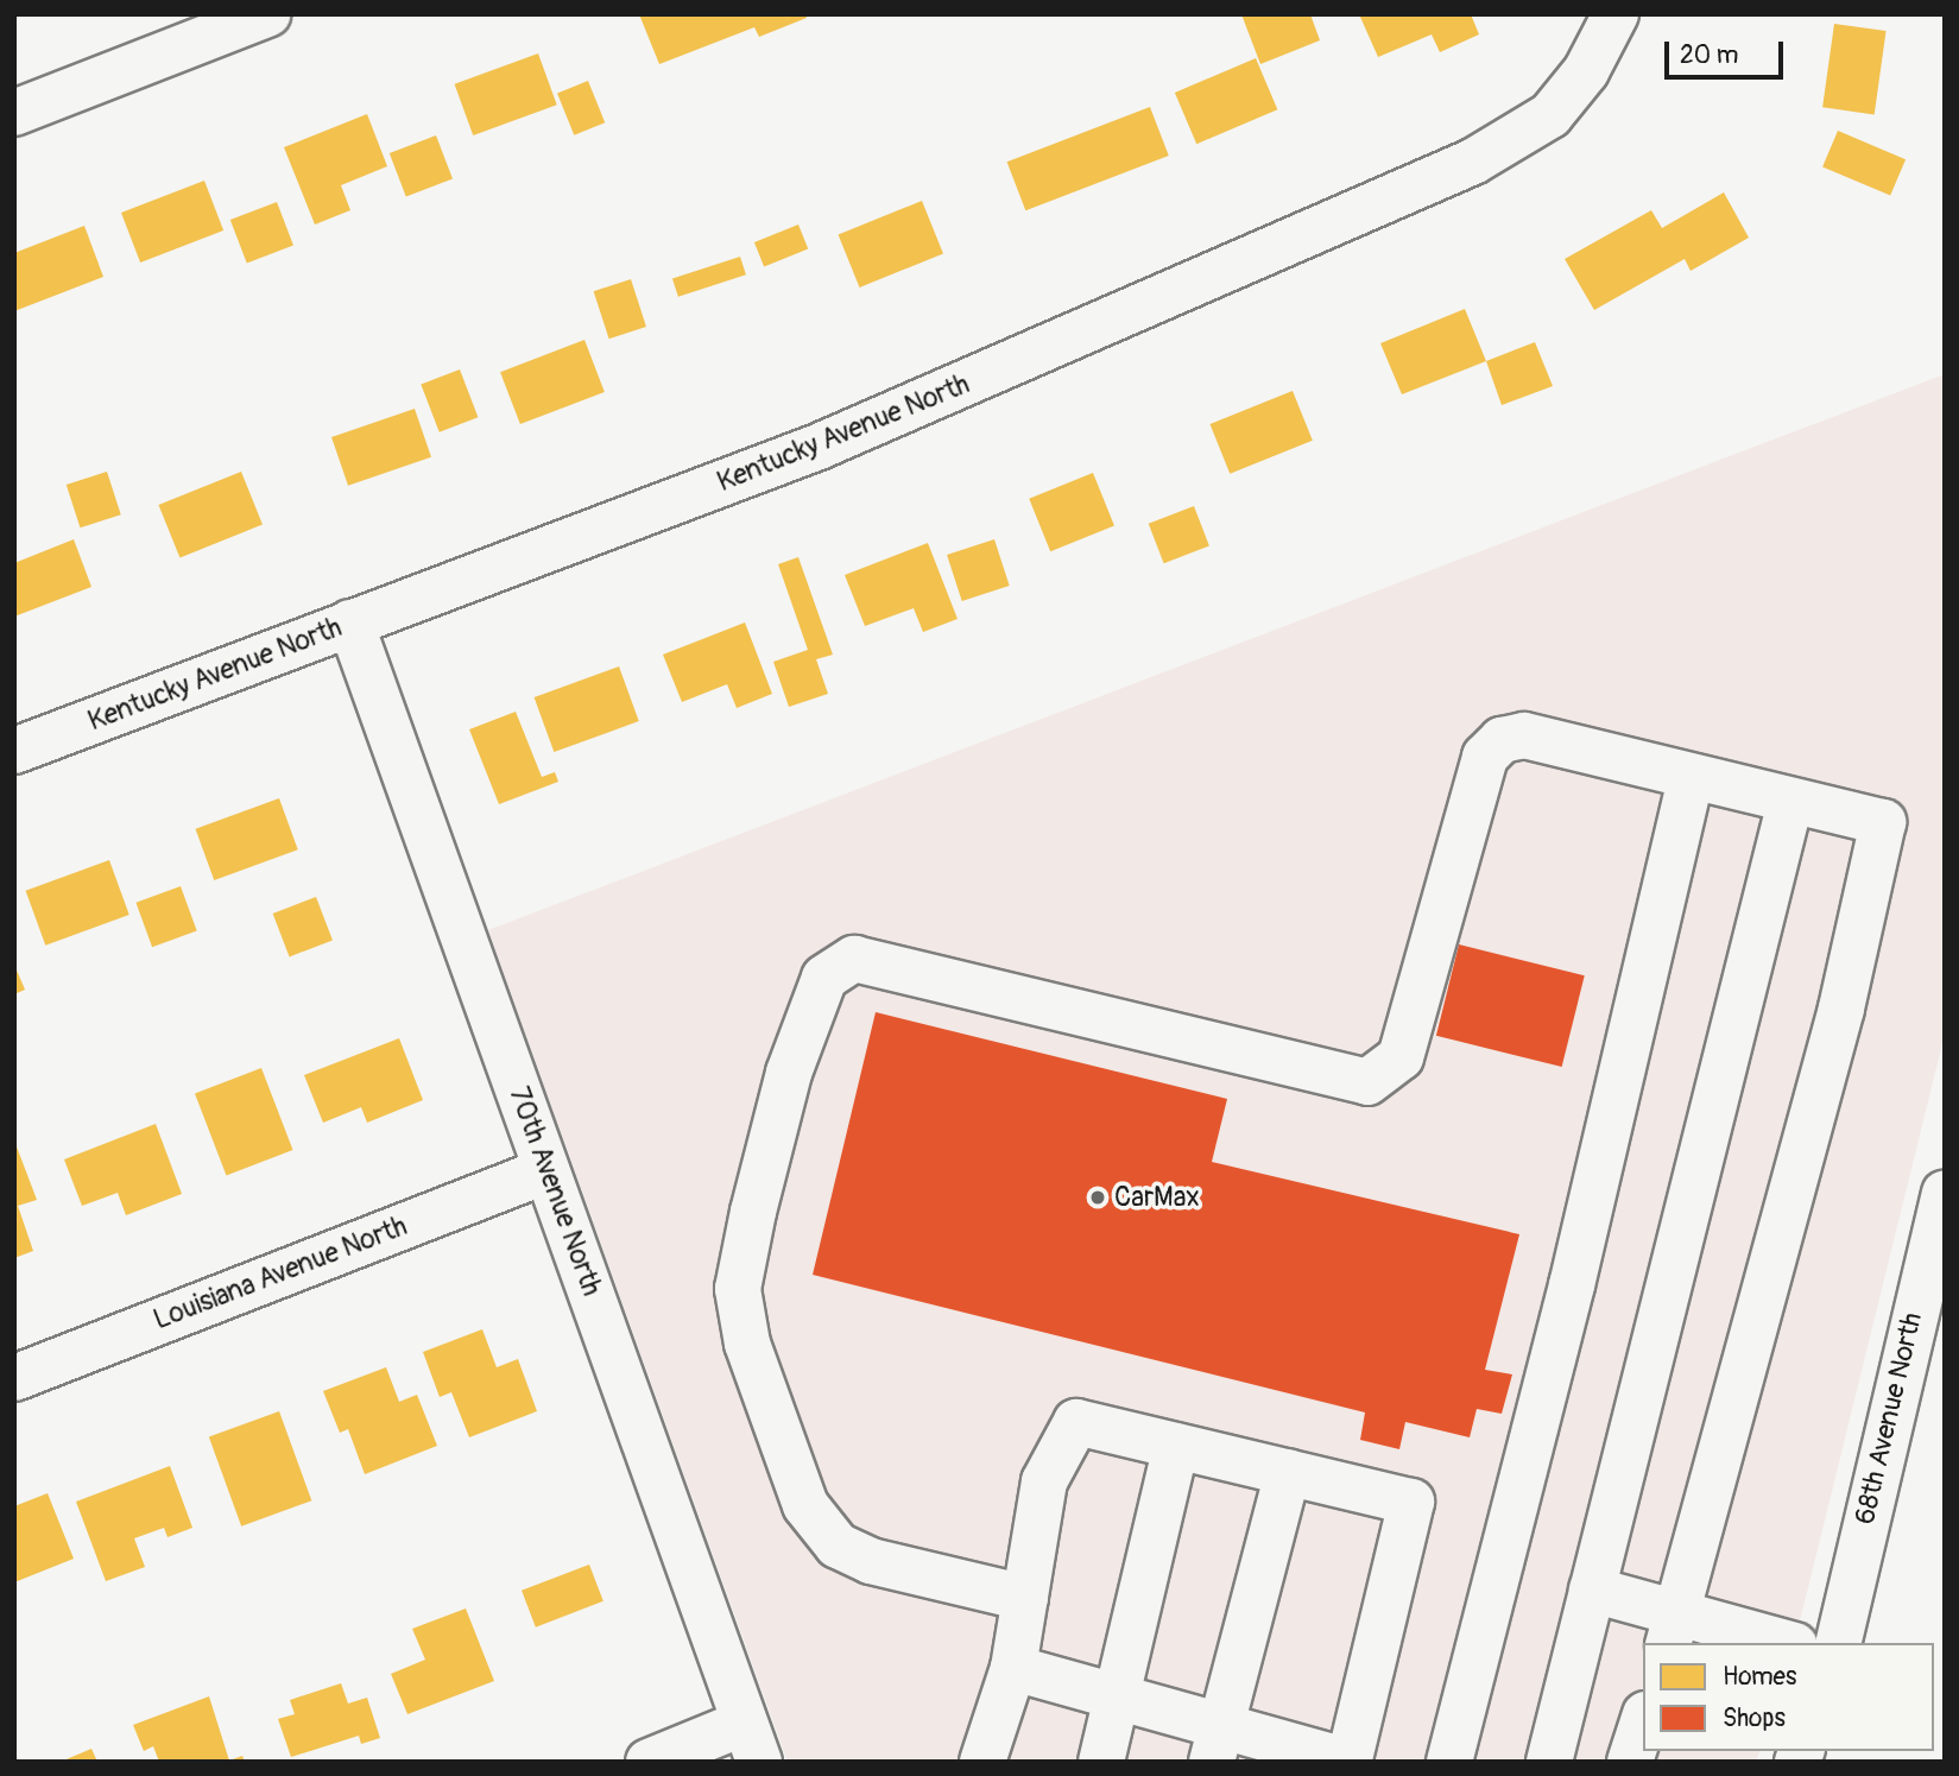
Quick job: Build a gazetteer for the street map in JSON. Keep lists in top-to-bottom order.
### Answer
{
  "streets": {
    "street": [
      "Kentucky Avenue North",
      "70th Avenue North",
      "Louisiana Avenue North",
      "68th Avenue North"
    ]
  },
  "crossings": [
    ["Kentucky Avenue North", "70th Avenue North"],
    ["70th Avenue North", "Louisiana Avenue North"]
  ],
  "places": ["CarMax"],
  "legend": ["Homes", "Shops"],
  "scale_bar": "20 m"
}
